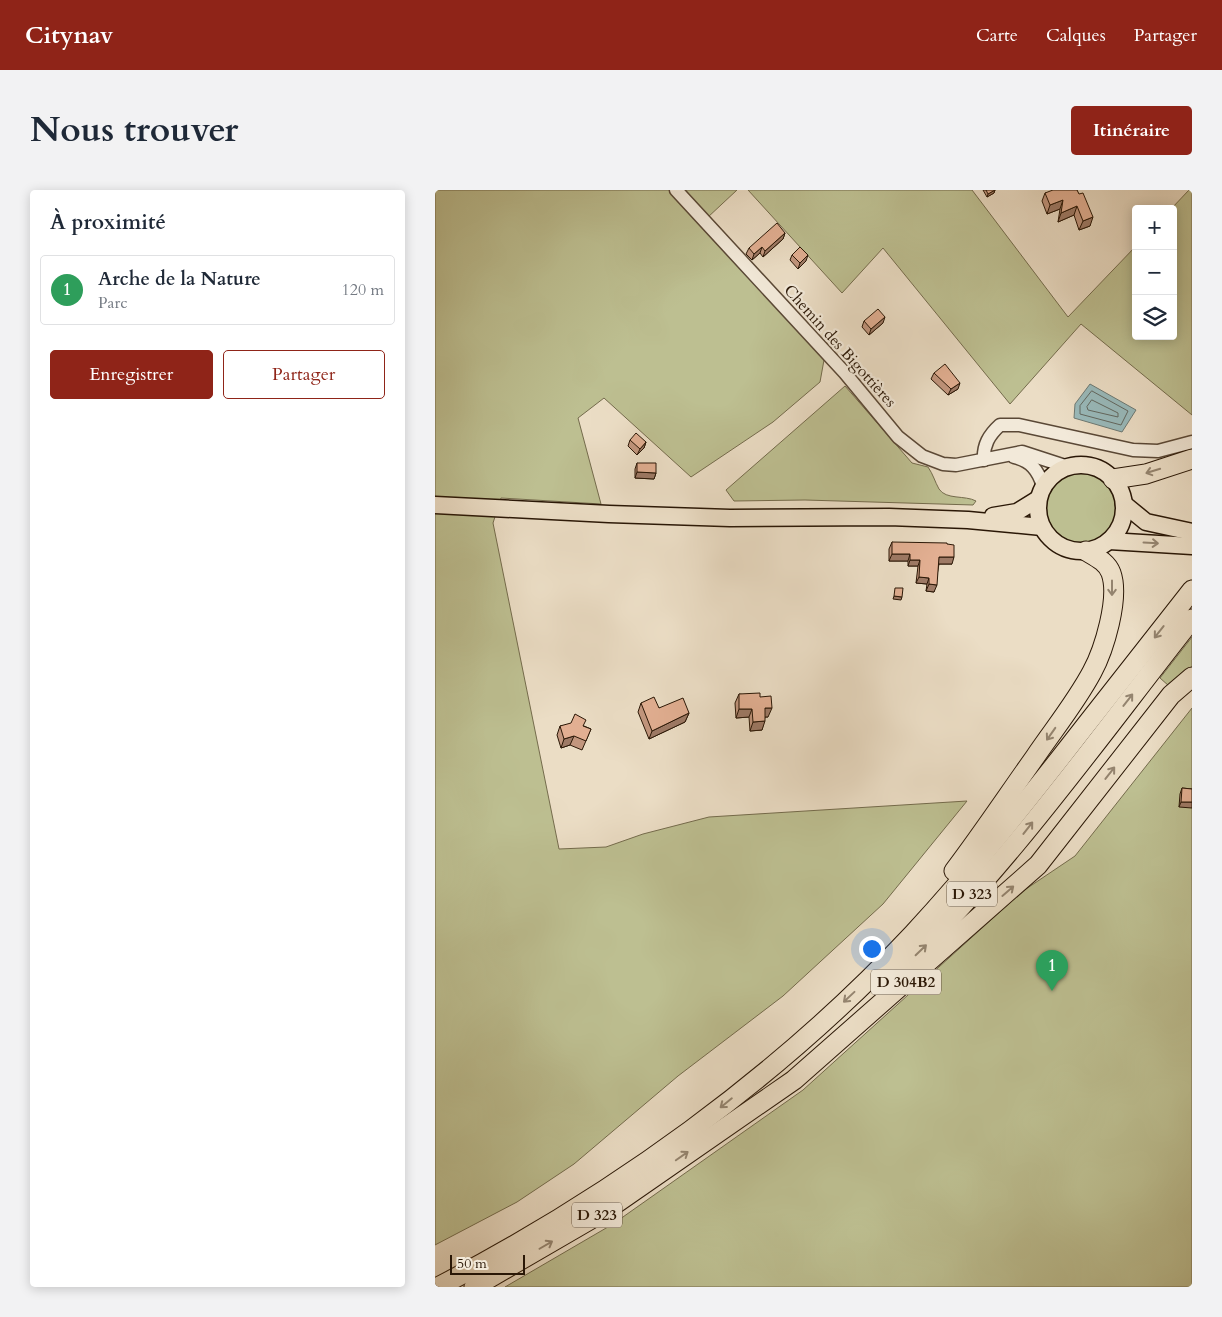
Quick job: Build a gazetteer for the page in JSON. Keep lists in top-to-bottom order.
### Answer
{
  "streets": {
    "highway": ["D 323", "D 304B2"],
    "street": ["Chemin des Bigottières"]
  },
  "crossings": [
    ["D 323", "D 304B2"]
  ],
  "scale_bar": "50 m",
  "page": {
    "header": "Citynav",
    "nav": ["Carte", "Calques", "Partager"],
    "title": "Nous trouver",
    "buttons": [
      "Itinéraire",
      ["Enregistrer", "Partager"]
    ],
    "heading": "À proximité",
    "map_buttons": ["+", "−"],
    "list": [
      {
        "mark": "1",
        "name": "Arche de la Nature",
        "note": "Parc",
        "value": "120 m"
      }
    ],
    "pins": "1",
    "scale": "50 m"
  }
}
